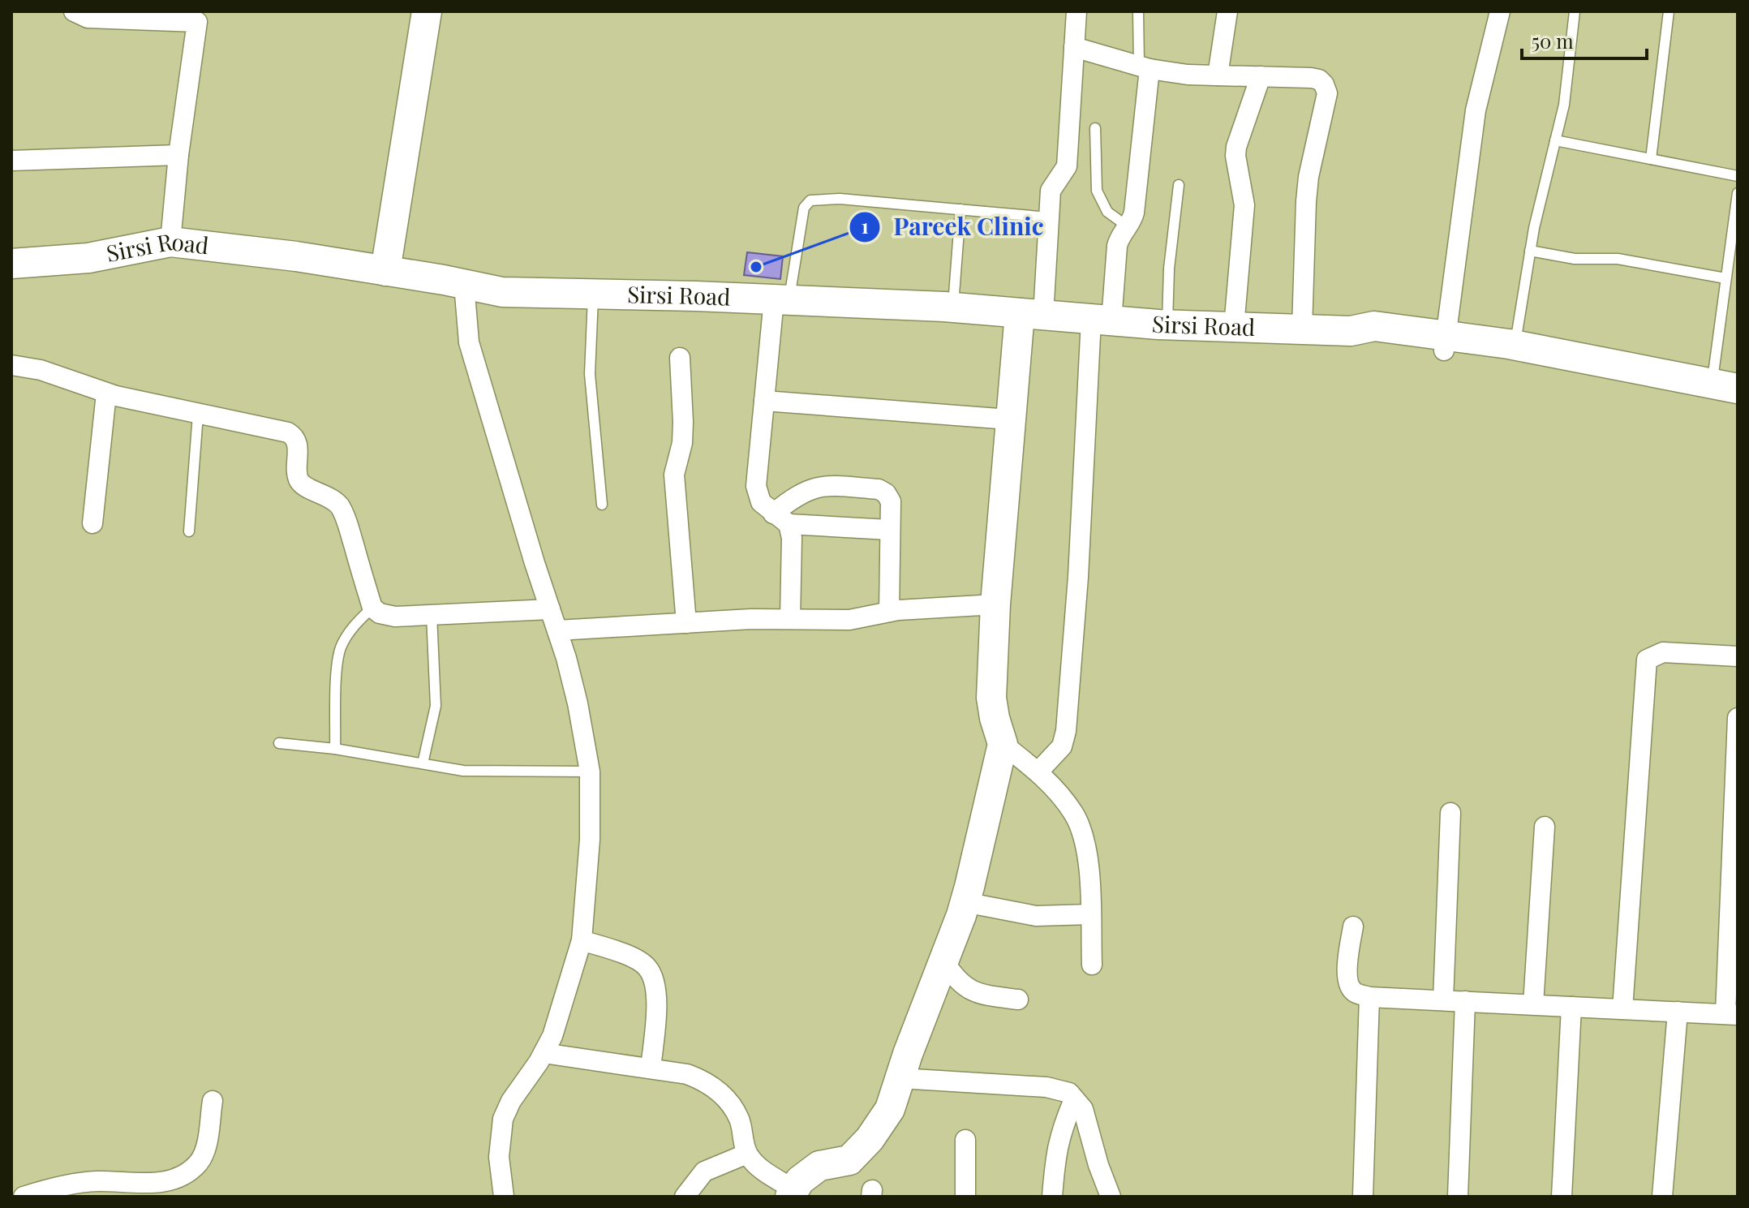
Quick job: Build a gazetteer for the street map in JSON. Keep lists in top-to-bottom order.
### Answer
{
  "streets": {
    "main road": ["Sirsi Road"]
  },
  "places": ["Pareek Clinic"],
  "scale_bar": "50 m"
}
